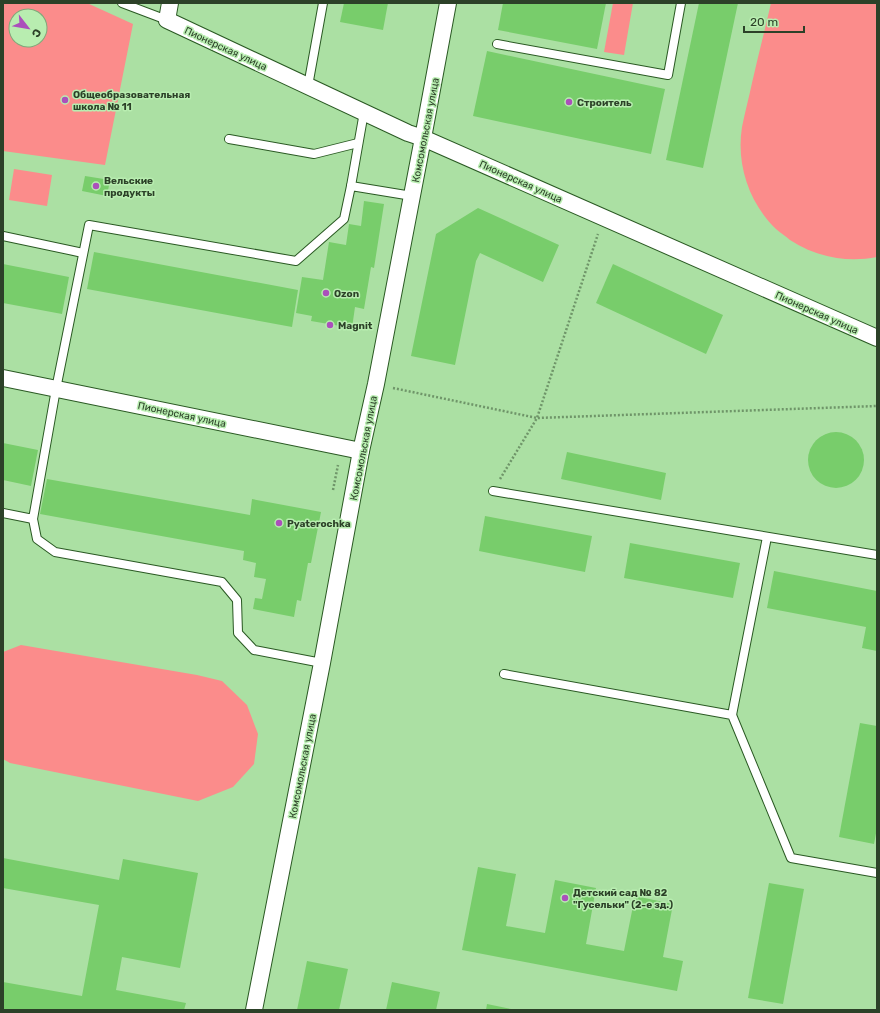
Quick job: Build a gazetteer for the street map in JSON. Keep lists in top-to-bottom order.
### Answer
{
  "streets": {
    "street": ["Пионерская улица", "Комсомольская улица"]
  },
  "crossings": [
    ["Пионерская улица", "Комсомольская улица"]
  ],
  "places": [
    "Общеобразовательная школа № 11",
    "Строитель",
    "Вельские продукты",
    "Ozon",
    "Magnit",
    "Pyaterochka",
    "Детский сад № 82 \"Гусельки\" (2-е зд.)"
  ],
  "scale_bar": "20 m",
  "north": "bottom right"
}
